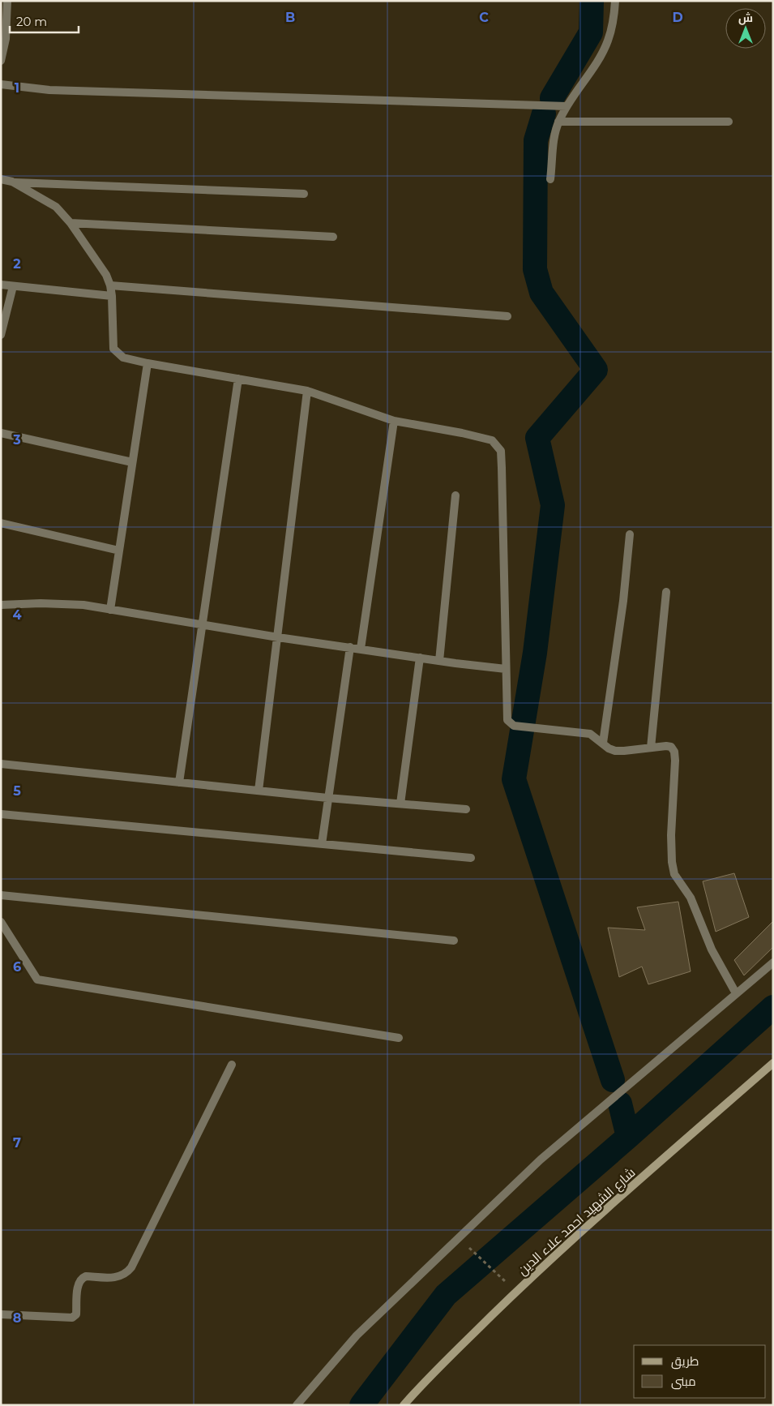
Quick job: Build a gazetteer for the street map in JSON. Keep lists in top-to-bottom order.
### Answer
{
  "streets": {
    "main road": ["شارع الشهيد احمد علاء الدين"]
  },
  "legend": ["طريق", "مبنى"],
  "scale_bar": "20 m",
  "north": "top",
  "grid": {
    "columns": ["B", "C", "D"],
    "rows": [
      "1",
      "2",
      "3",
      "4",
      "5",
      "6",
      "7",
      "8"
    ]
  }
}
